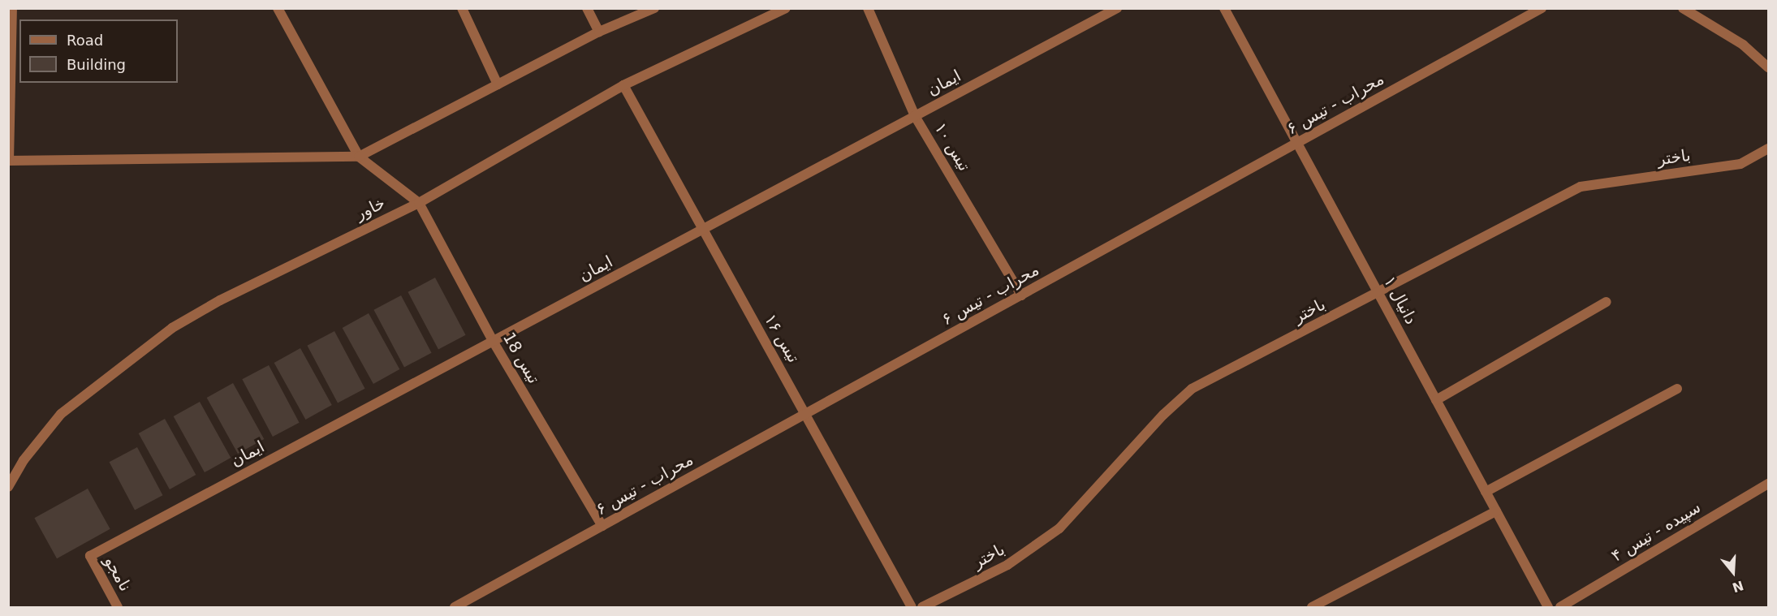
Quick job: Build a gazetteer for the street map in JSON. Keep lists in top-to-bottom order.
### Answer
{
  "streets": {
    "street": [
      "ایمان",
      "محراب - تیس ۶",
      "تیس ۱۰",
      "باختر",
      "خاور",
      "دانیال ۱",
      "تیس ۱۶",
      "تیس 18",
      "سپیده - تیس ۴",
      "نامجو"
    ]
  },
  "crossings": [
    ["ایمان", "تیس ۱۰"],
    ["ایمان", "تیس ۱۶"],
    ["ایمان", "تیس 18"],
    ["ایمان", "نامجو"],
    ["محراب - تیس ۶", "تیس ۱۰"],
    ["محراب - تیس ۶", "دانیال ۱"],
    ["محراب - تیس ۶", "تیس ۱۶"],
    ["محراب - تیس ۶", "تیس 18"],
    ["باختر", "دانیال ۱"],
    ["خاور", "تیس ۱۶"],
    ["خاور", "تیس 18"]
  ],
  "legend": ["Road", "Building"],
  "north": "bottom"
}
